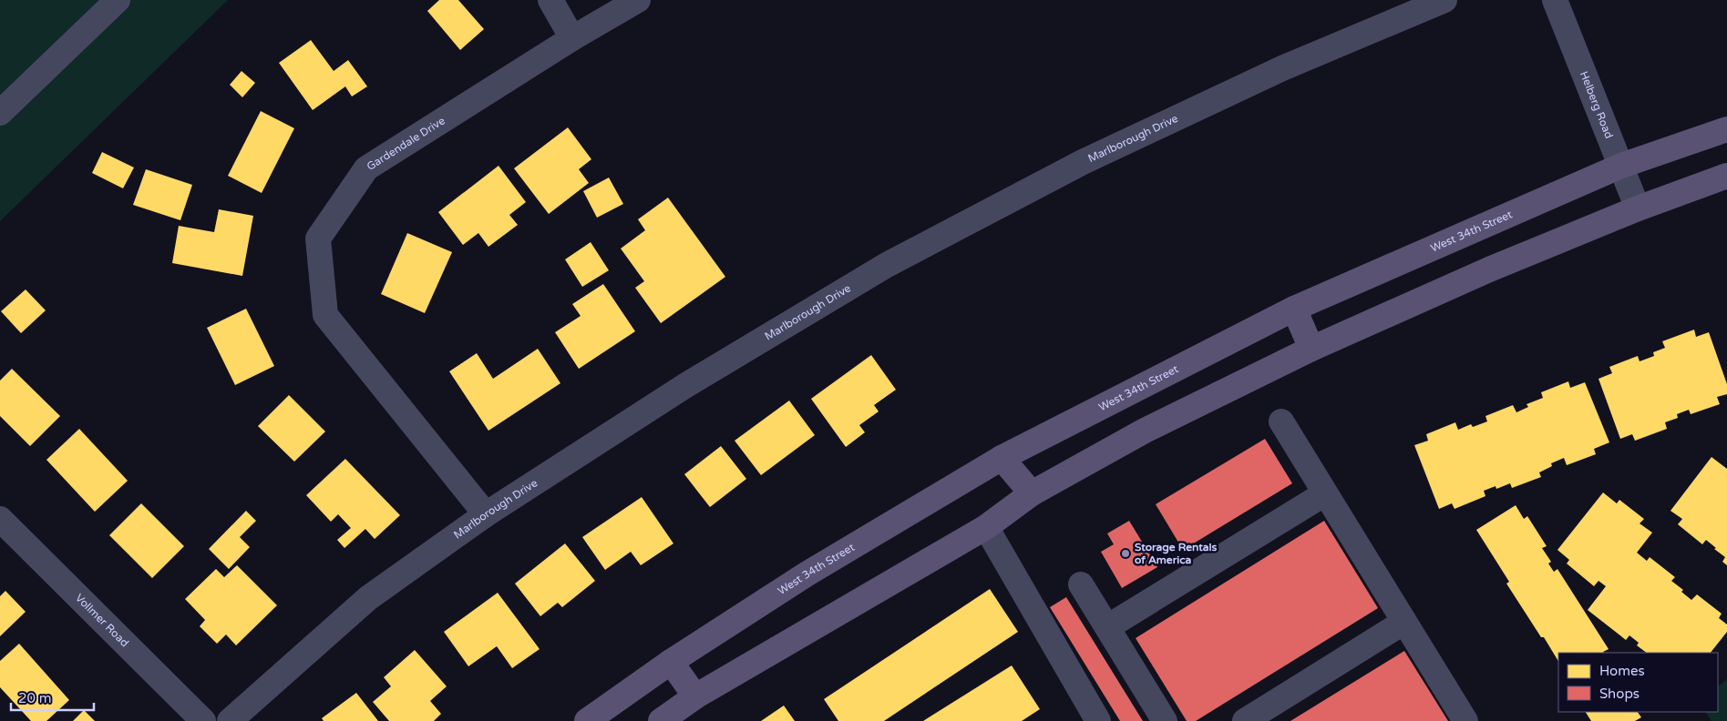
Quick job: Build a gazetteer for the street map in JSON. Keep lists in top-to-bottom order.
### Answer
{
  "streets": {
    "main road": ["West 34th Street"],
    "street": [
      "Helberg Road",
      "Marlborough Drive",
      "Gardendale Drive",
      "Vollmer Road"
    ]
  },
  "crossings": [
    ["Helberg Road", "West 34th Street"],
    ["Marlborough Drive", "Gardendale Drive"]
  ],
  "places": ["Storage Rentals of America"],
  "legend": ["Homes", "Shops"],
  "scale_bar": "20 m"
}
